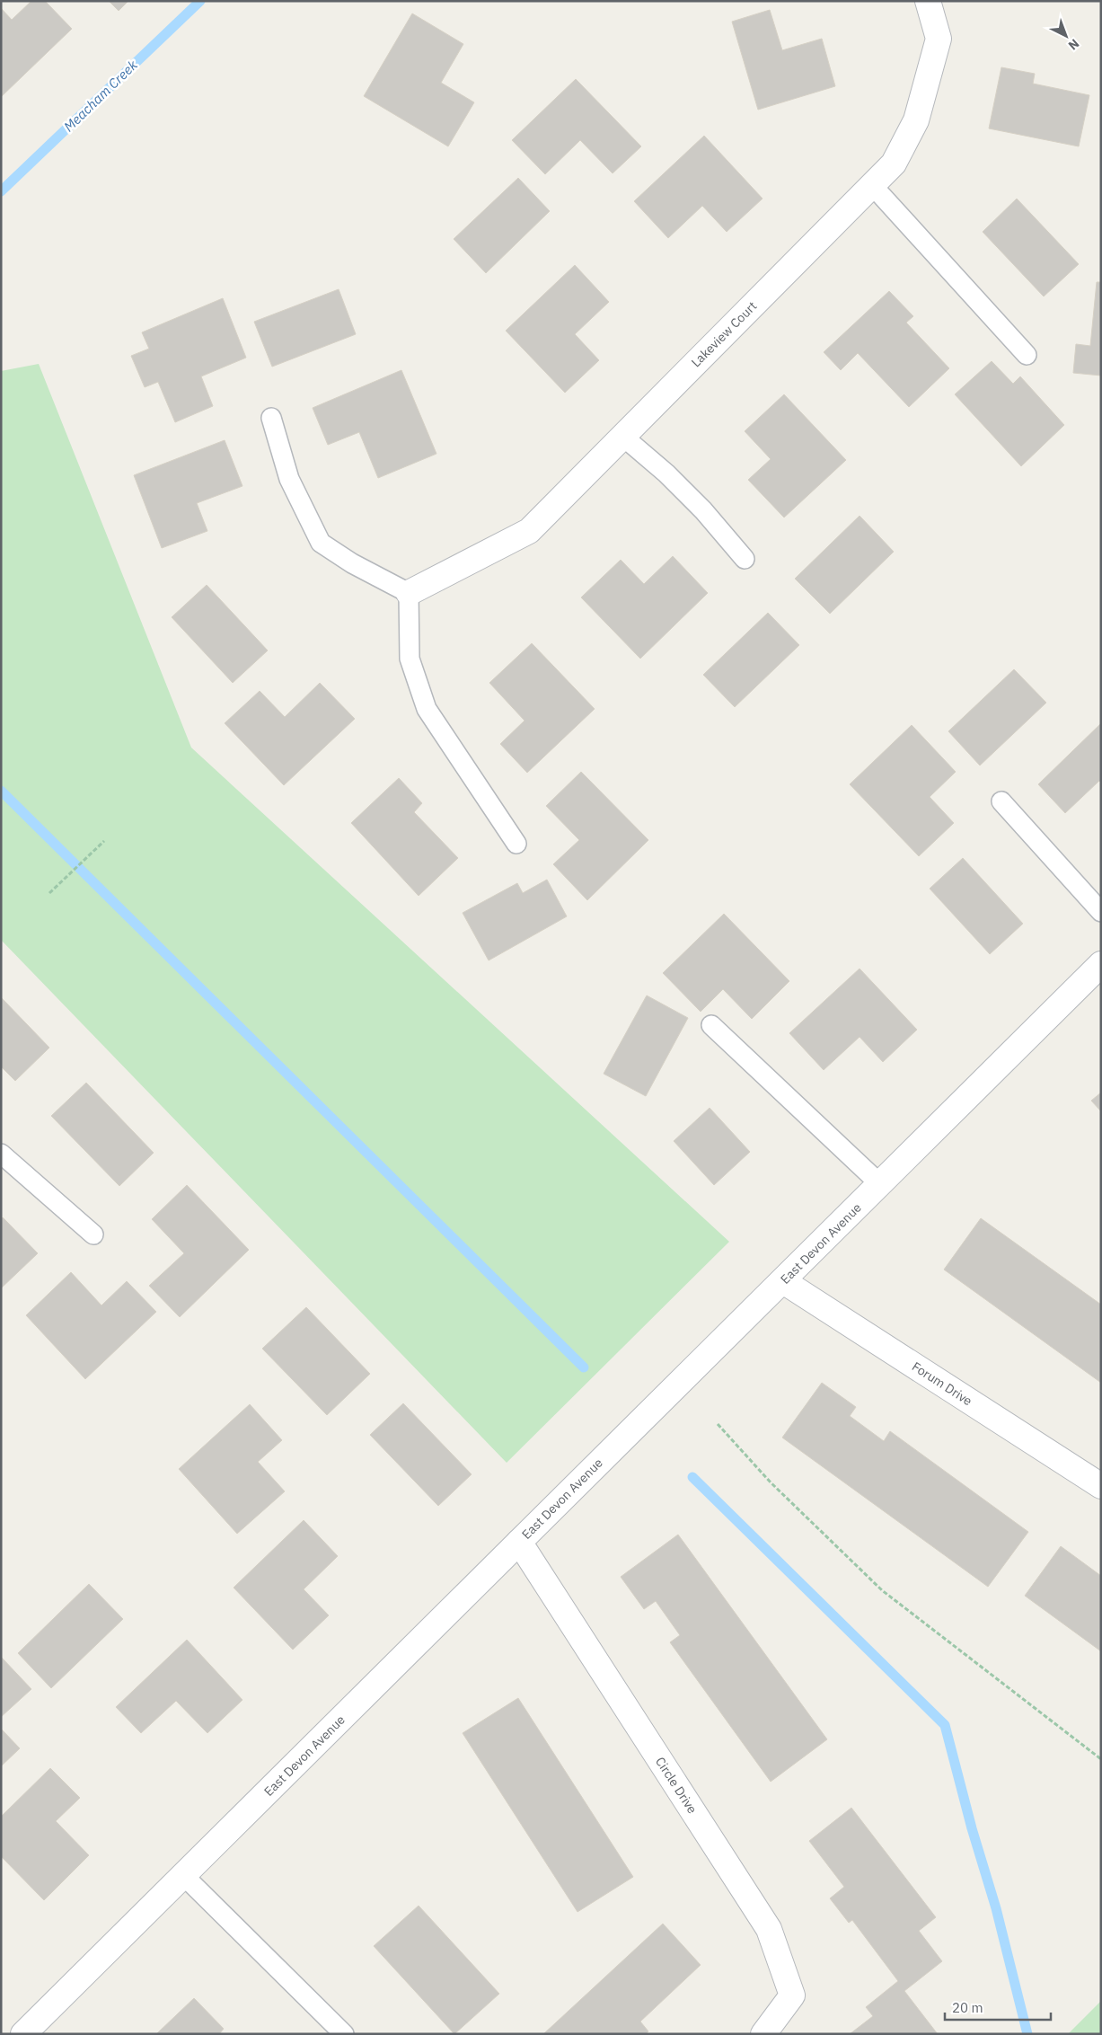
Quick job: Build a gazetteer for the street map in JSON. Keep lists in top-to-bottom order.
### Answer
{
  "streets": {
    "street": [
      "Lakeview Court",
      "East Devon Avenue",
      "Forum Drive",
      "Circle Drive"
    ]
  },
  "crossings": [
    ["East Devon Avenue", "Forum Drive"],
    ["East Devon Avenue", "Circle Drive"]
  ],
  "water": ["Meacham Creek"],
  "scale_bar": "20 m",
  "north": "bottom right"
}
